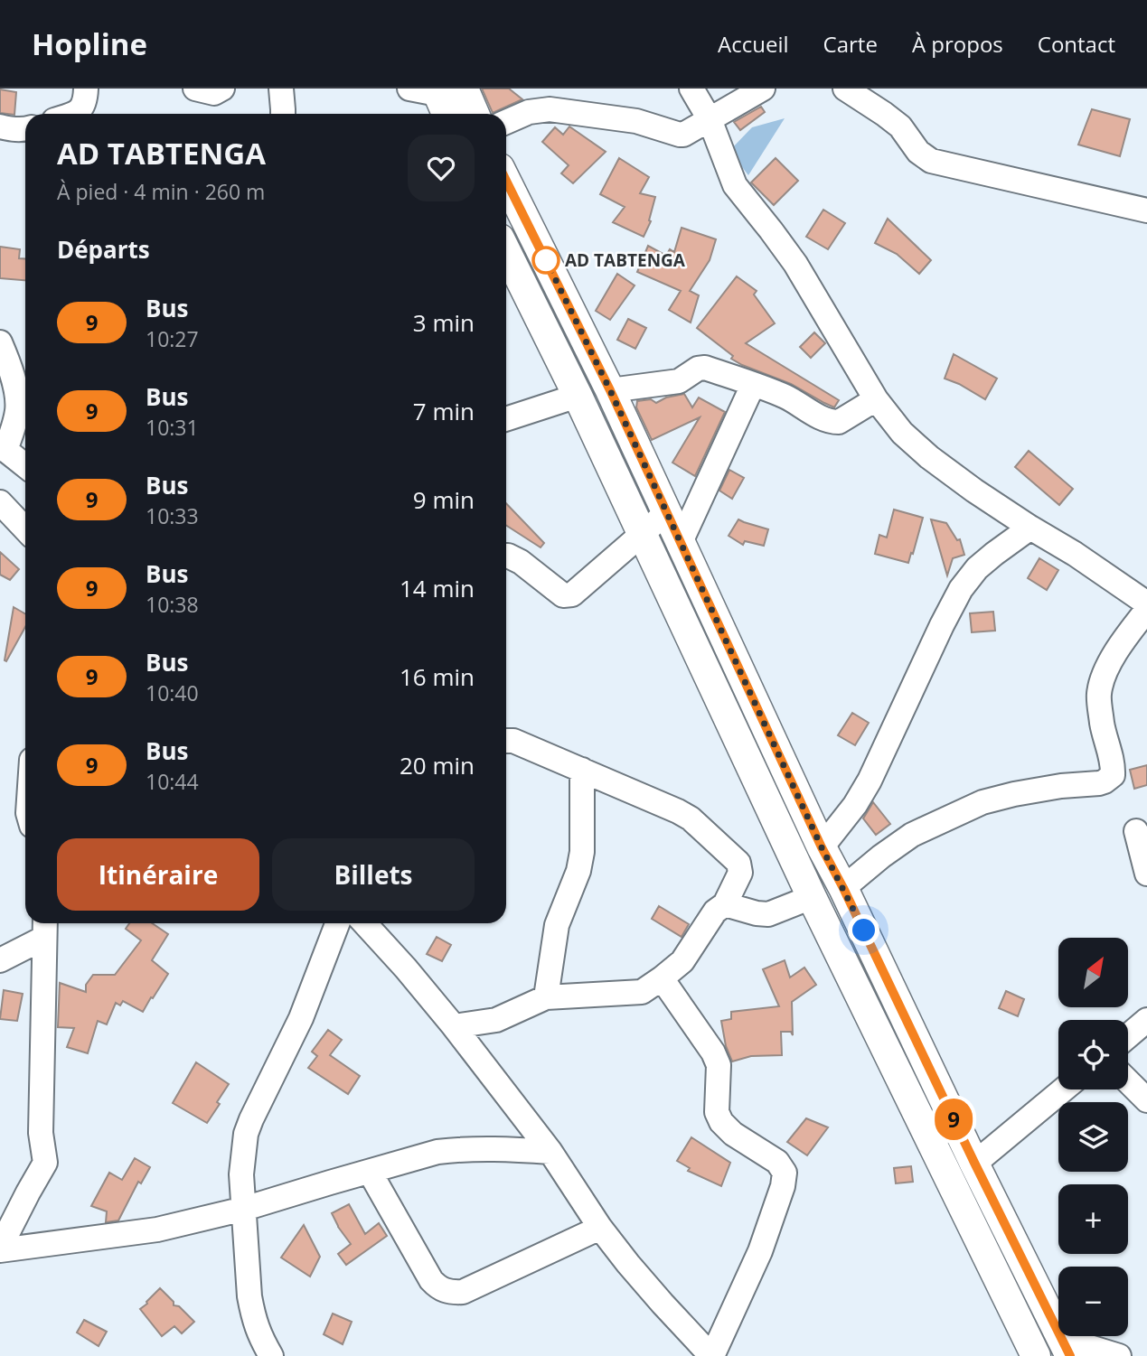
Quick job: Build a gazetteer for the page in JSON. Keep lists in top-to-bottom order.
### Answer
{
  "places": ["AD TABTENGA"],
  "lines": ["bus line 9"],
  "north": "top right",
  "page": {
    "header": "Hopline",
    "nav": [
      "Accueil",
      "Carte",
      "À propos",
      "Contact"
    ],
    "on_map": "9",
    "heading": [
      ["AD TABTENGA", "À pied · 4 min · 260 m"],
      "Départs"
    ],
    "list": [
      {
        "mark": "9",
        "name": "Bus",
        "note": "10:27",
        "value": "3 min"
      },
      {
        "mark": "9",
        "name": "Bus",
        "note": "10:31",
        "value": "7 min"
      },
      {
        "mark": "9",
        "name": "Bus",
        "note": "10:33",
        "value": "9 min"
      },
      {
        "mark": "9",
        "name": "Bus",
        "note": "10:38",
        "value": "14 min"
      },
      {
        "mark": "9",
        "name": "Bus",
        "note": "10:40",
        "value": "16 min"
      },
      {
        "mark": "9",
        "name": "Bus",
        "note": "10:44",
        "value": "20 min"
      }
    ],
    "buttons": ["Itinéraire", "Billets"],
    "map_buttons": ["+", "−"]
  }
}
